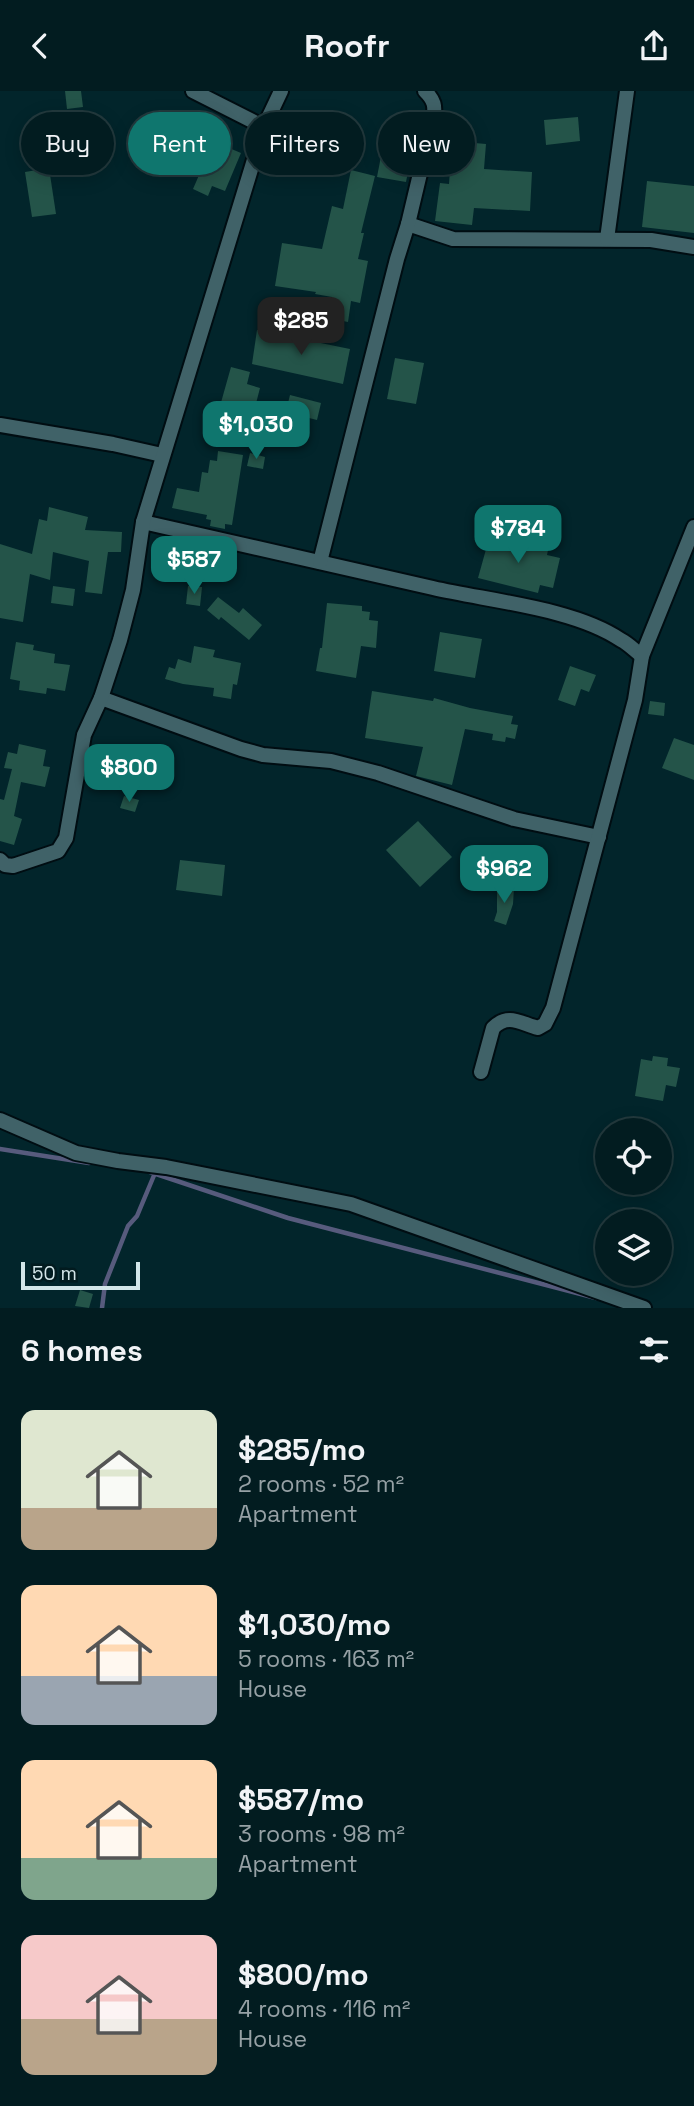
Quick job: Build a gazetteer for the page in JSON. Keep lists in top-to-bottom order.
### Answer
{
  "scale_bar": "50 m",
  "page": {
    "header": "Roofr",
    "chip": [
      "Buy",
      "Rent",
      "Filters",
      "New"
    ],
    "price": [
      "$285",
      "$1,030",
      "$784",
      "$587",
      "$800",
      "$962"
    ],
    "scale": "50 m",
    "heading": "6 homes",
    "list": [
      {
        "name": "$285/mo",
        "note": "2 rooms · 52 m² · Apartment"
      },
      {
        "name": "$1,030/mo",
        "note": "5 rooms · 163 m² · House"
      },
      {
        "name": "$587/mo",
        "note": "3 rooms · 98 m² · Apartment"
      },
      {
        "name": "$800/mo",
        "note": "4 rooms · 116 m² · House"
      }
    ]
  }
}
